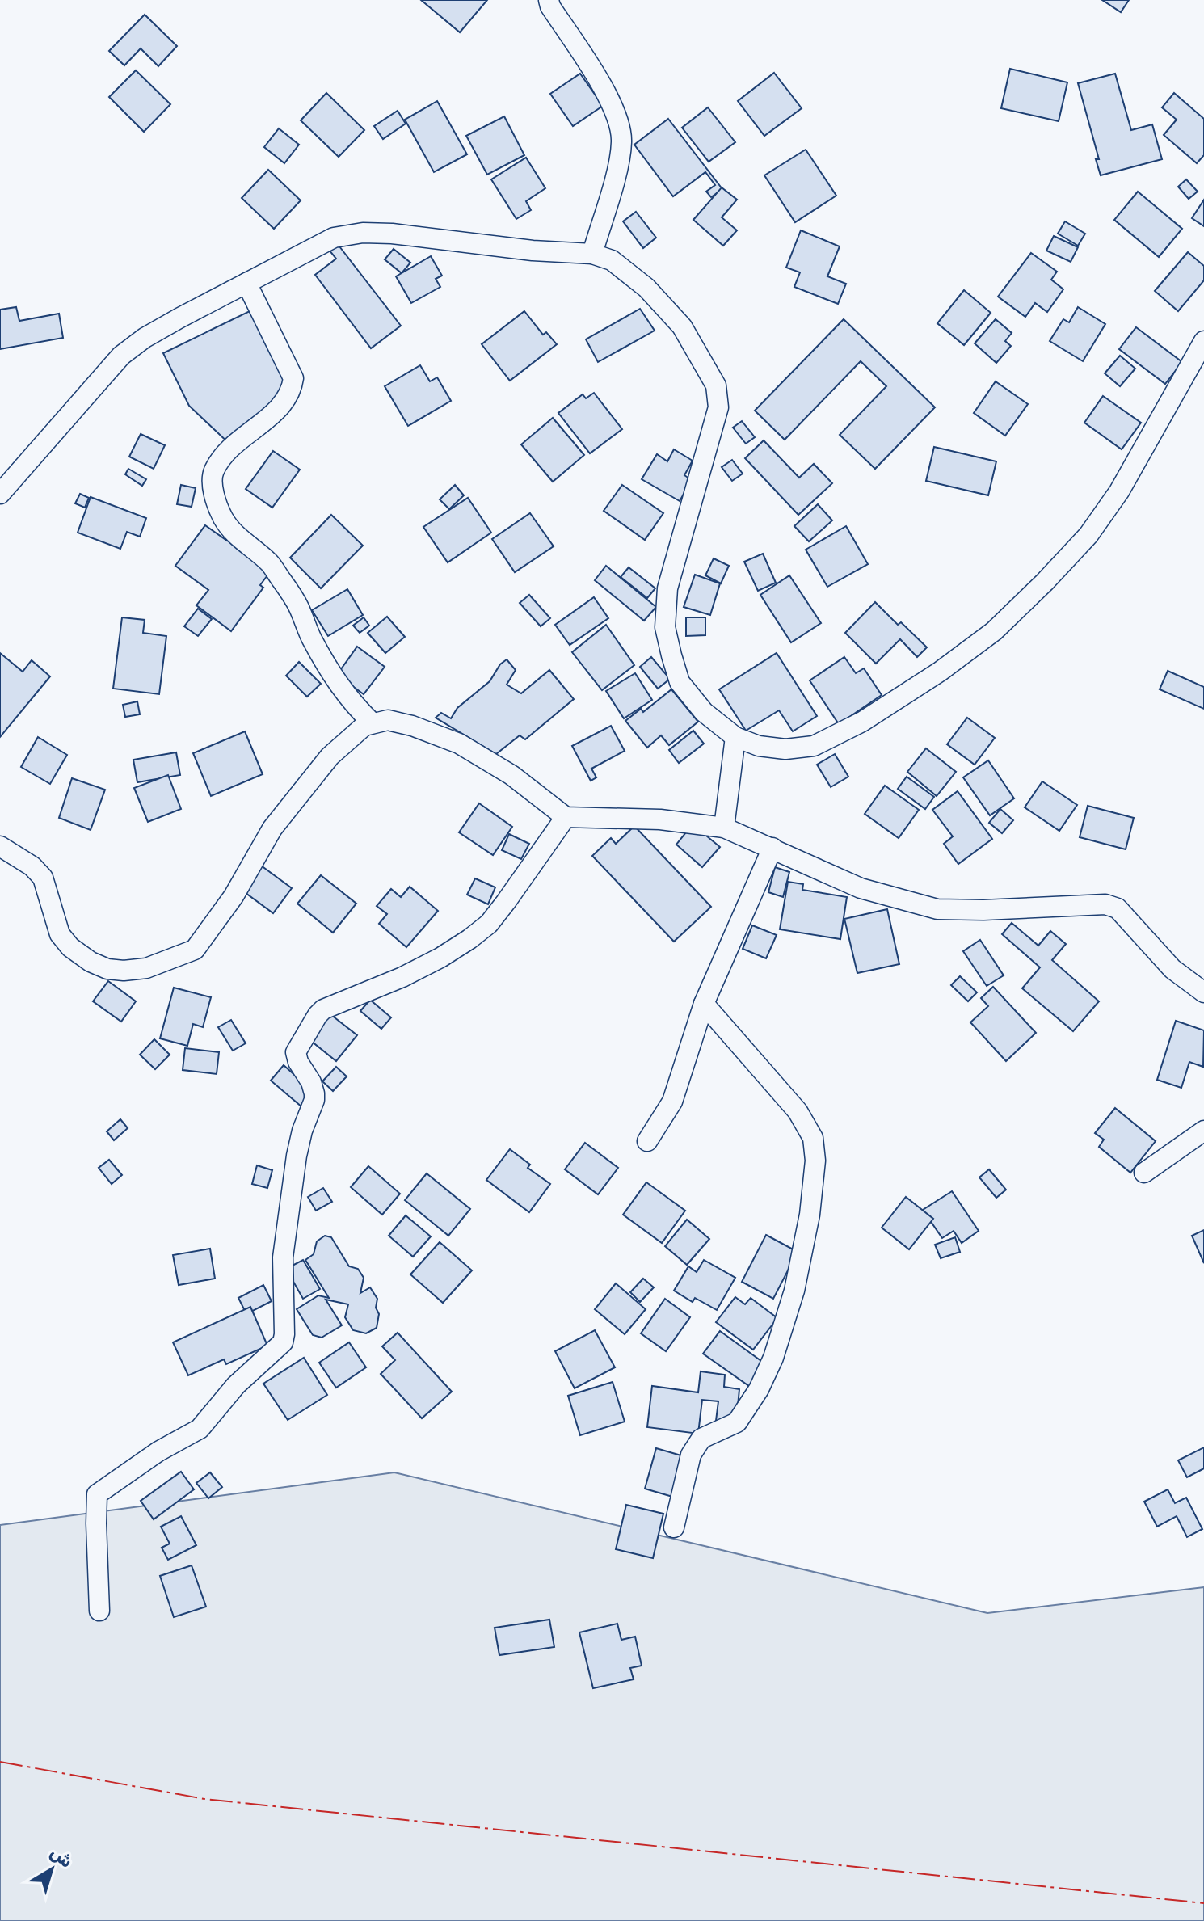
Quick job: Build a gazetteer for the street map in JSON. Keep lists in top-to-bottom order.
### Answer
{
  "north": "top right"
}
